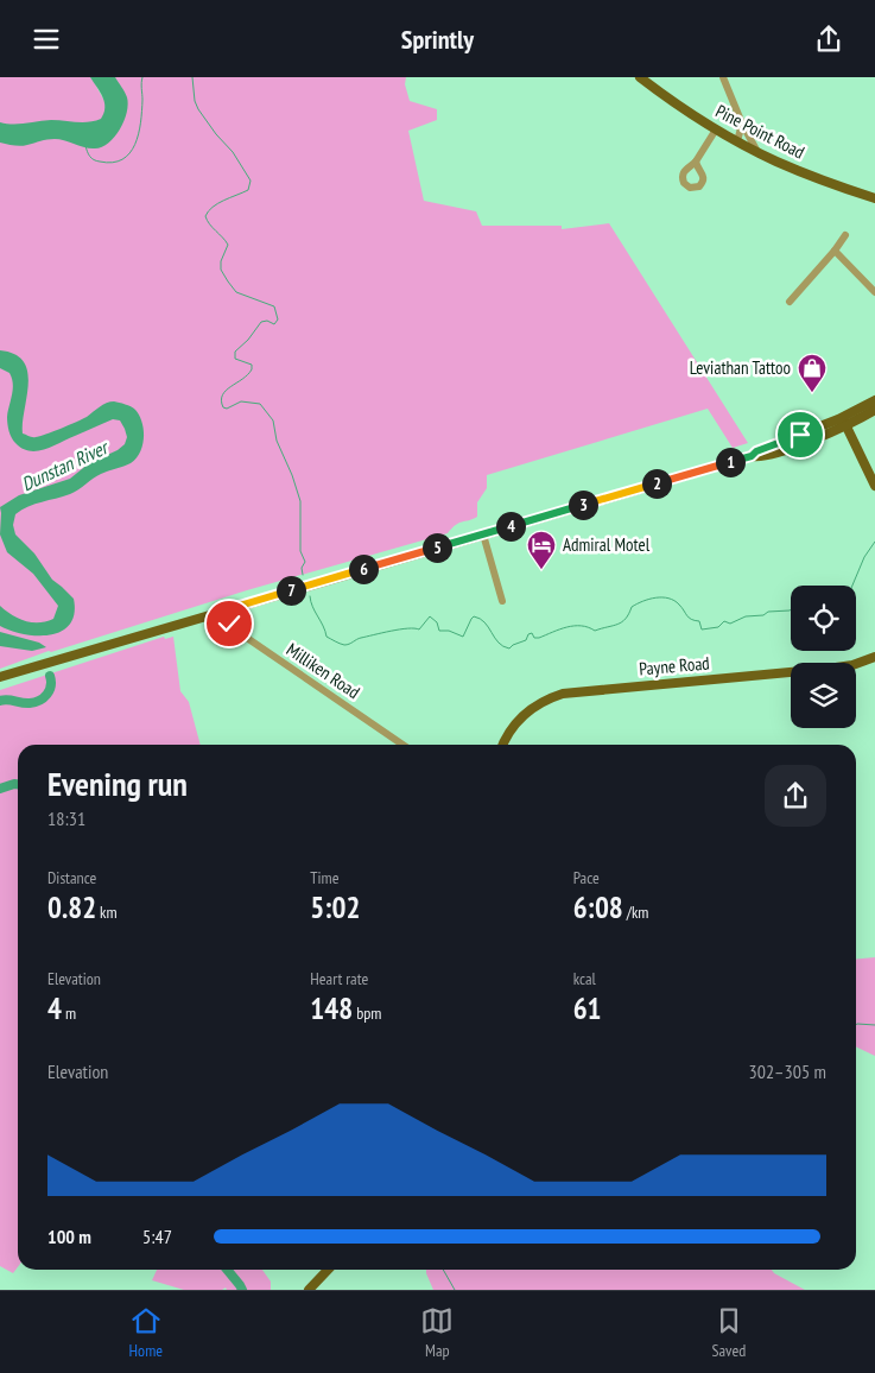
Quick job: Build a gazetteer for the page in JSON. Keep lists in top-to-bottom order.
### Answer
{
  "streets": {
    "main road": ["Pine Point Road", "Payne Road"],
    "street": ["Milliken Road"]
  },
  "water": ["Dunstan River"],
  "places": {
    "shop": ["Leviathan Tattoo"],
    "hotel": ["Admiral Motel"]
  },
  "page": {
    "header": "Sprintly",
    "pins": [
      "1",
      "2",
      "3",
      "4",
      "5",
      "6",
      "7"
    ],
    "heading": ["Evening run", "18:31"],
    "stats": [
      ["Distance", "0.82 km"],
      ["Time", "5:02"],
      ["Pace", "6:08 /km"],
      ["Elevation", "4 m"],
      ["Heart rate", "148 bpm"],
      ["kcal", "61"]
    ],
    "chart": ["Elevation", "302–305 m"],
    "list": [
      {
        "name": "100 m",
        "note": "5:47"
      }
    ],
    "tabs": ["Home", "Map", "Saved"]
  }
}
